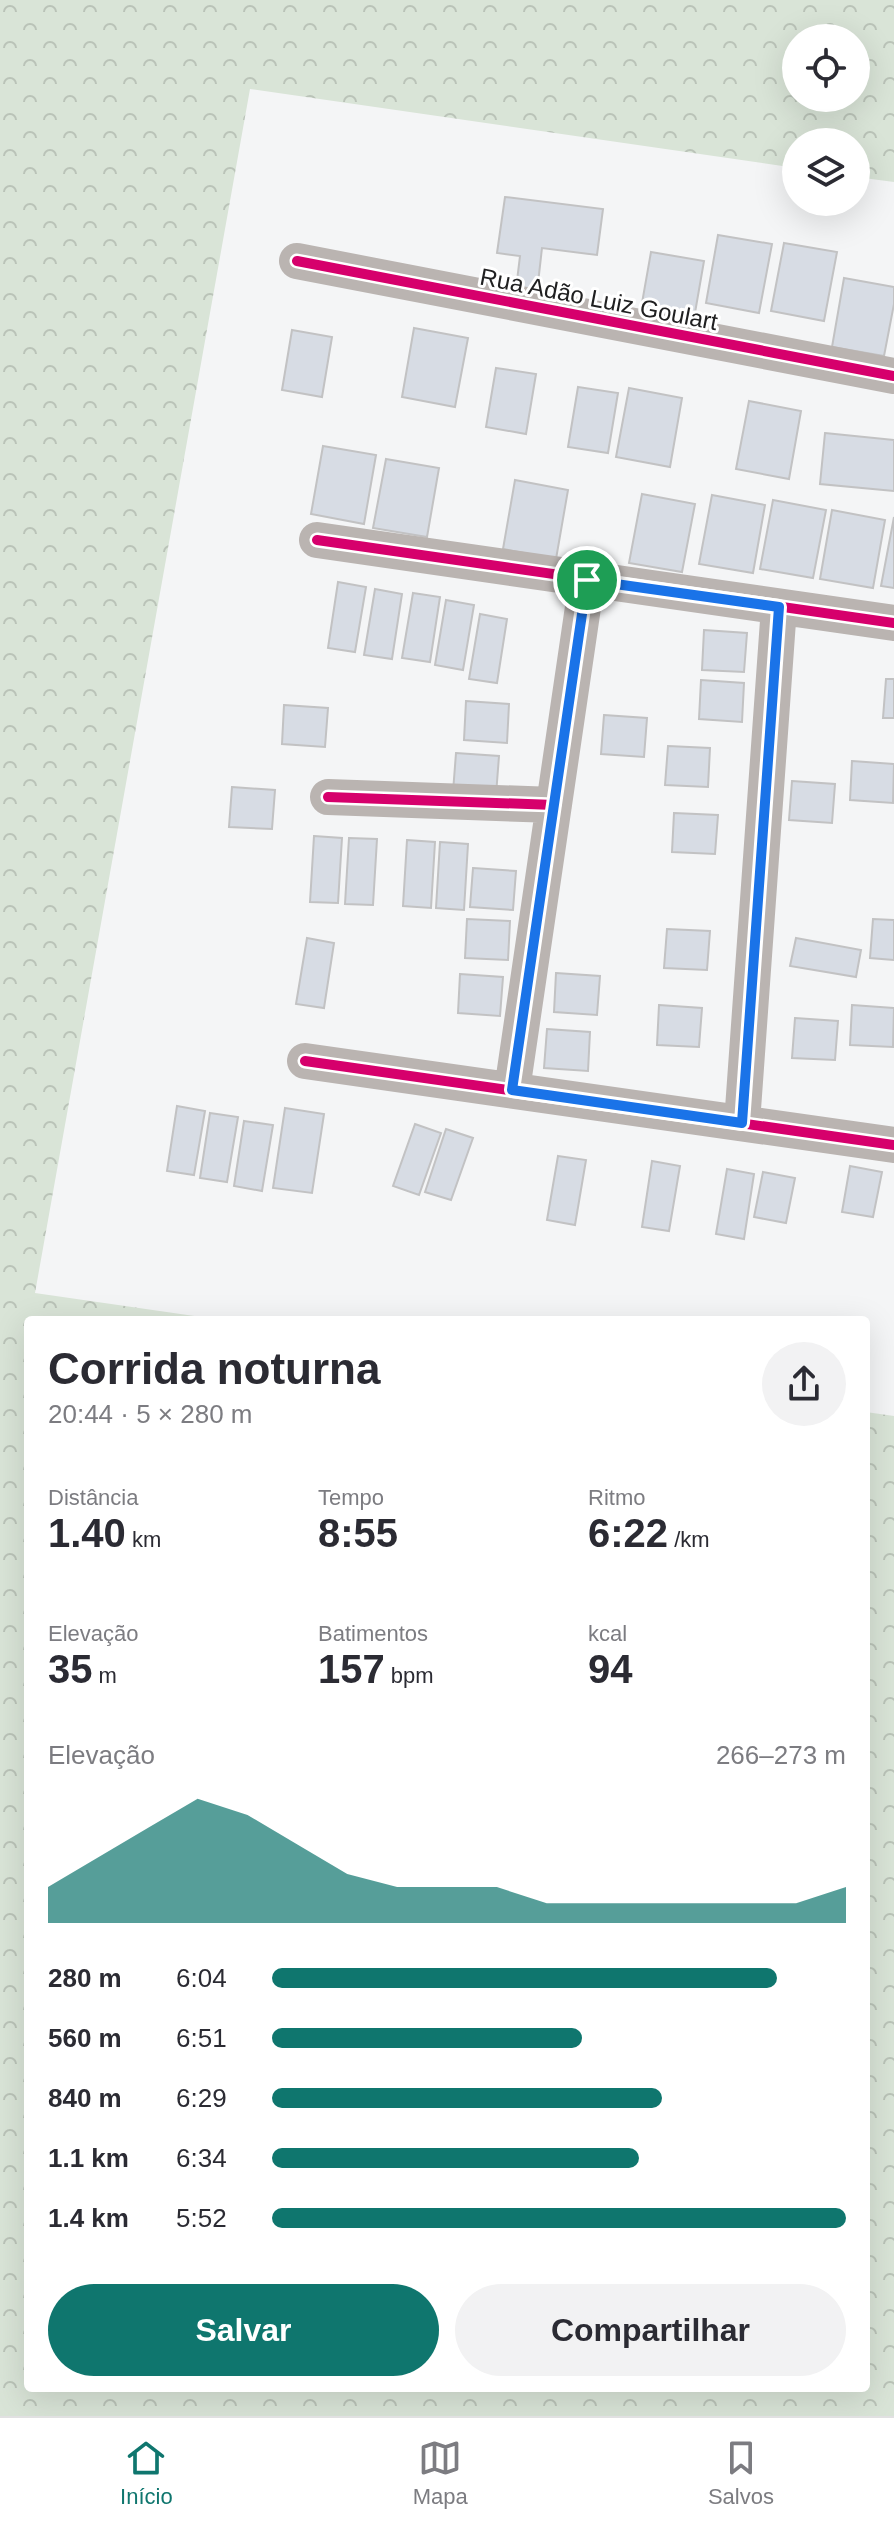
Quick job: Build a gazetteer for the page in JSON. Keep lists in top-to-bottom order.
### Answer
{
  "streets": {
    "street": ["Rua Adão Luiz Goulart"]
  },
  "page": {
    "heading": ["Corrida noturna", "20:44 · 5 × 280 m"],
    "stats": [
      ["Distância", "1.40 km"],
      ["Tempo", "8:55"],
      ["Ritmo", "6:22 /km"],
      ["Elevação", "35 m"],
      ["Batimentos", "157 bpm"],
      ["kcal", "94"]
    ],
    "chart": ["Elevação", "266–273 m"],
    "list": [
      {
        "name": "280 m",
        "note": "6:04"
      },
      {
        "name": "560 m",
        "note": "6:51"
      },
      {
        "name": "840 m",
        "note": "6:29"
      },
      {
        "name": "1.1 km",
        "note": "6:34"
      },
      {
        "name": "1.4 km",
        "note": "5:52"
      }
    ],
    "buttons": ["Salvar", "Compartilhar"],
    "tabs": ["Início", "Mapa", "Salvos"]
  }
}
